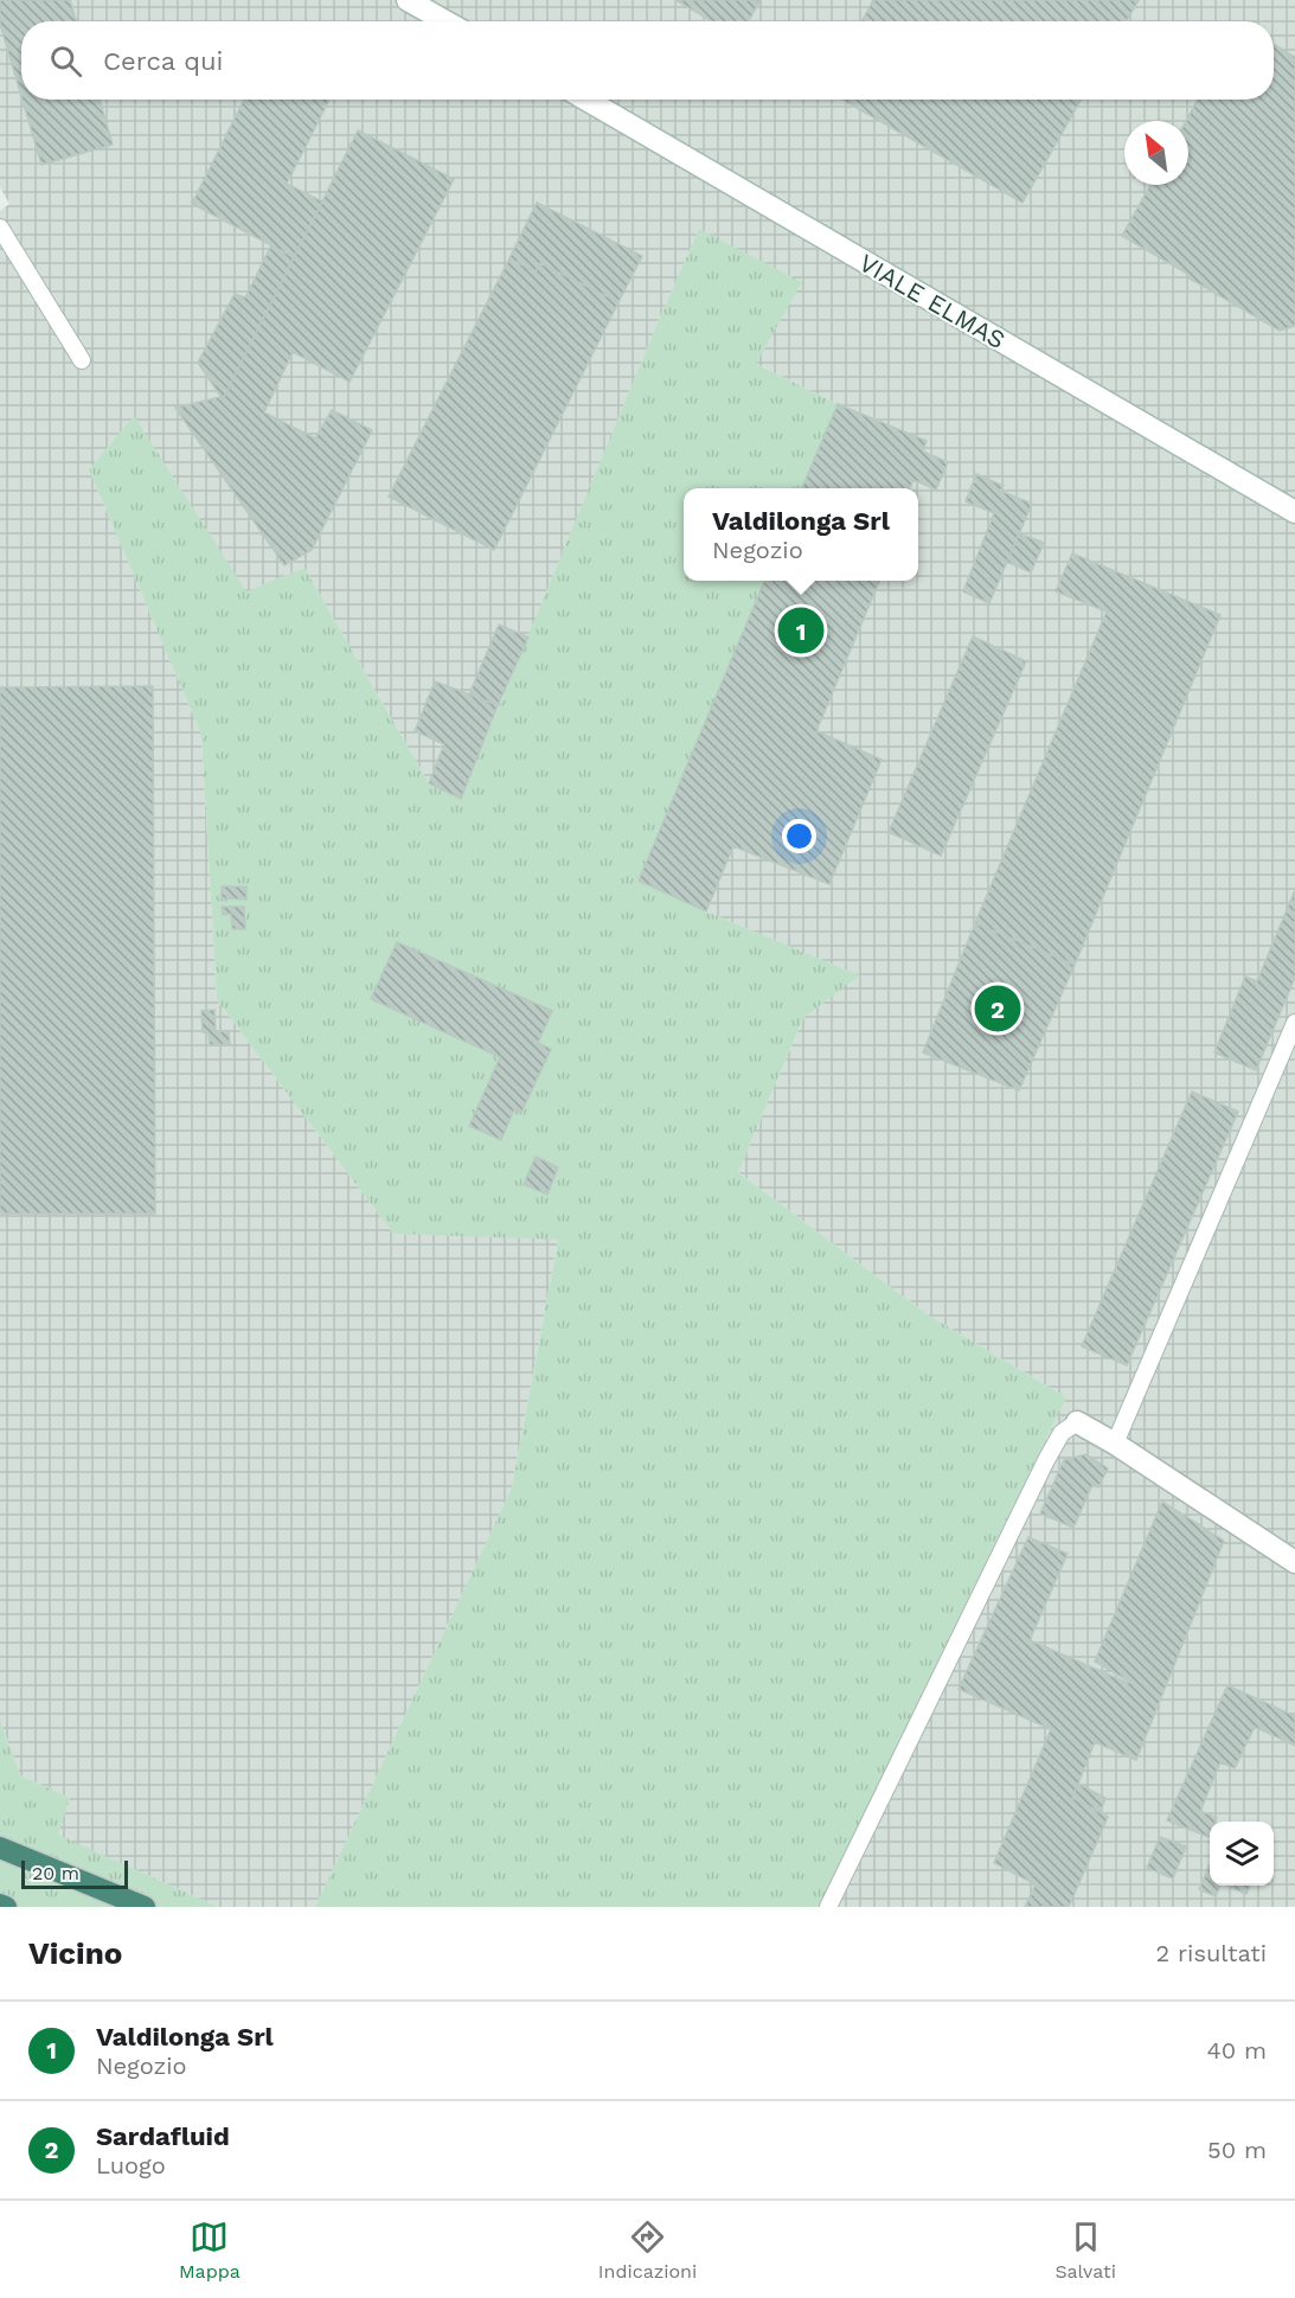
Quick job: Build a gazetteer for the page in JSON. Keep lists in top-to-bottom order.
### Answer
{
  "streets": {
    "main road": ["VIALE ELMAS"]
  },
  "scale_bar": "20 m",
  "north": "top left",
  "page": {
    "search": "Cerca qui",
    "popup": ["Valdilonga Srl", "Negozio"],
    "pins": ["1", "2"],
    "scale": "20 m",
    "heading": ["Vicino", "2 risultati"],
    "list": [
      {
        "mark": "1",
        "name": "Valdilonga Srl",
        "note": "Negozio",
        "value": "40 m"
      },
      {
        "mark": "2",
        "name": "Sardafluid",
        "note": "Luogo",
        "value": "50 m"
      }
    ],
    "nav": ["Mappa", "Indicazioni", "Salvati"]
  }
}
